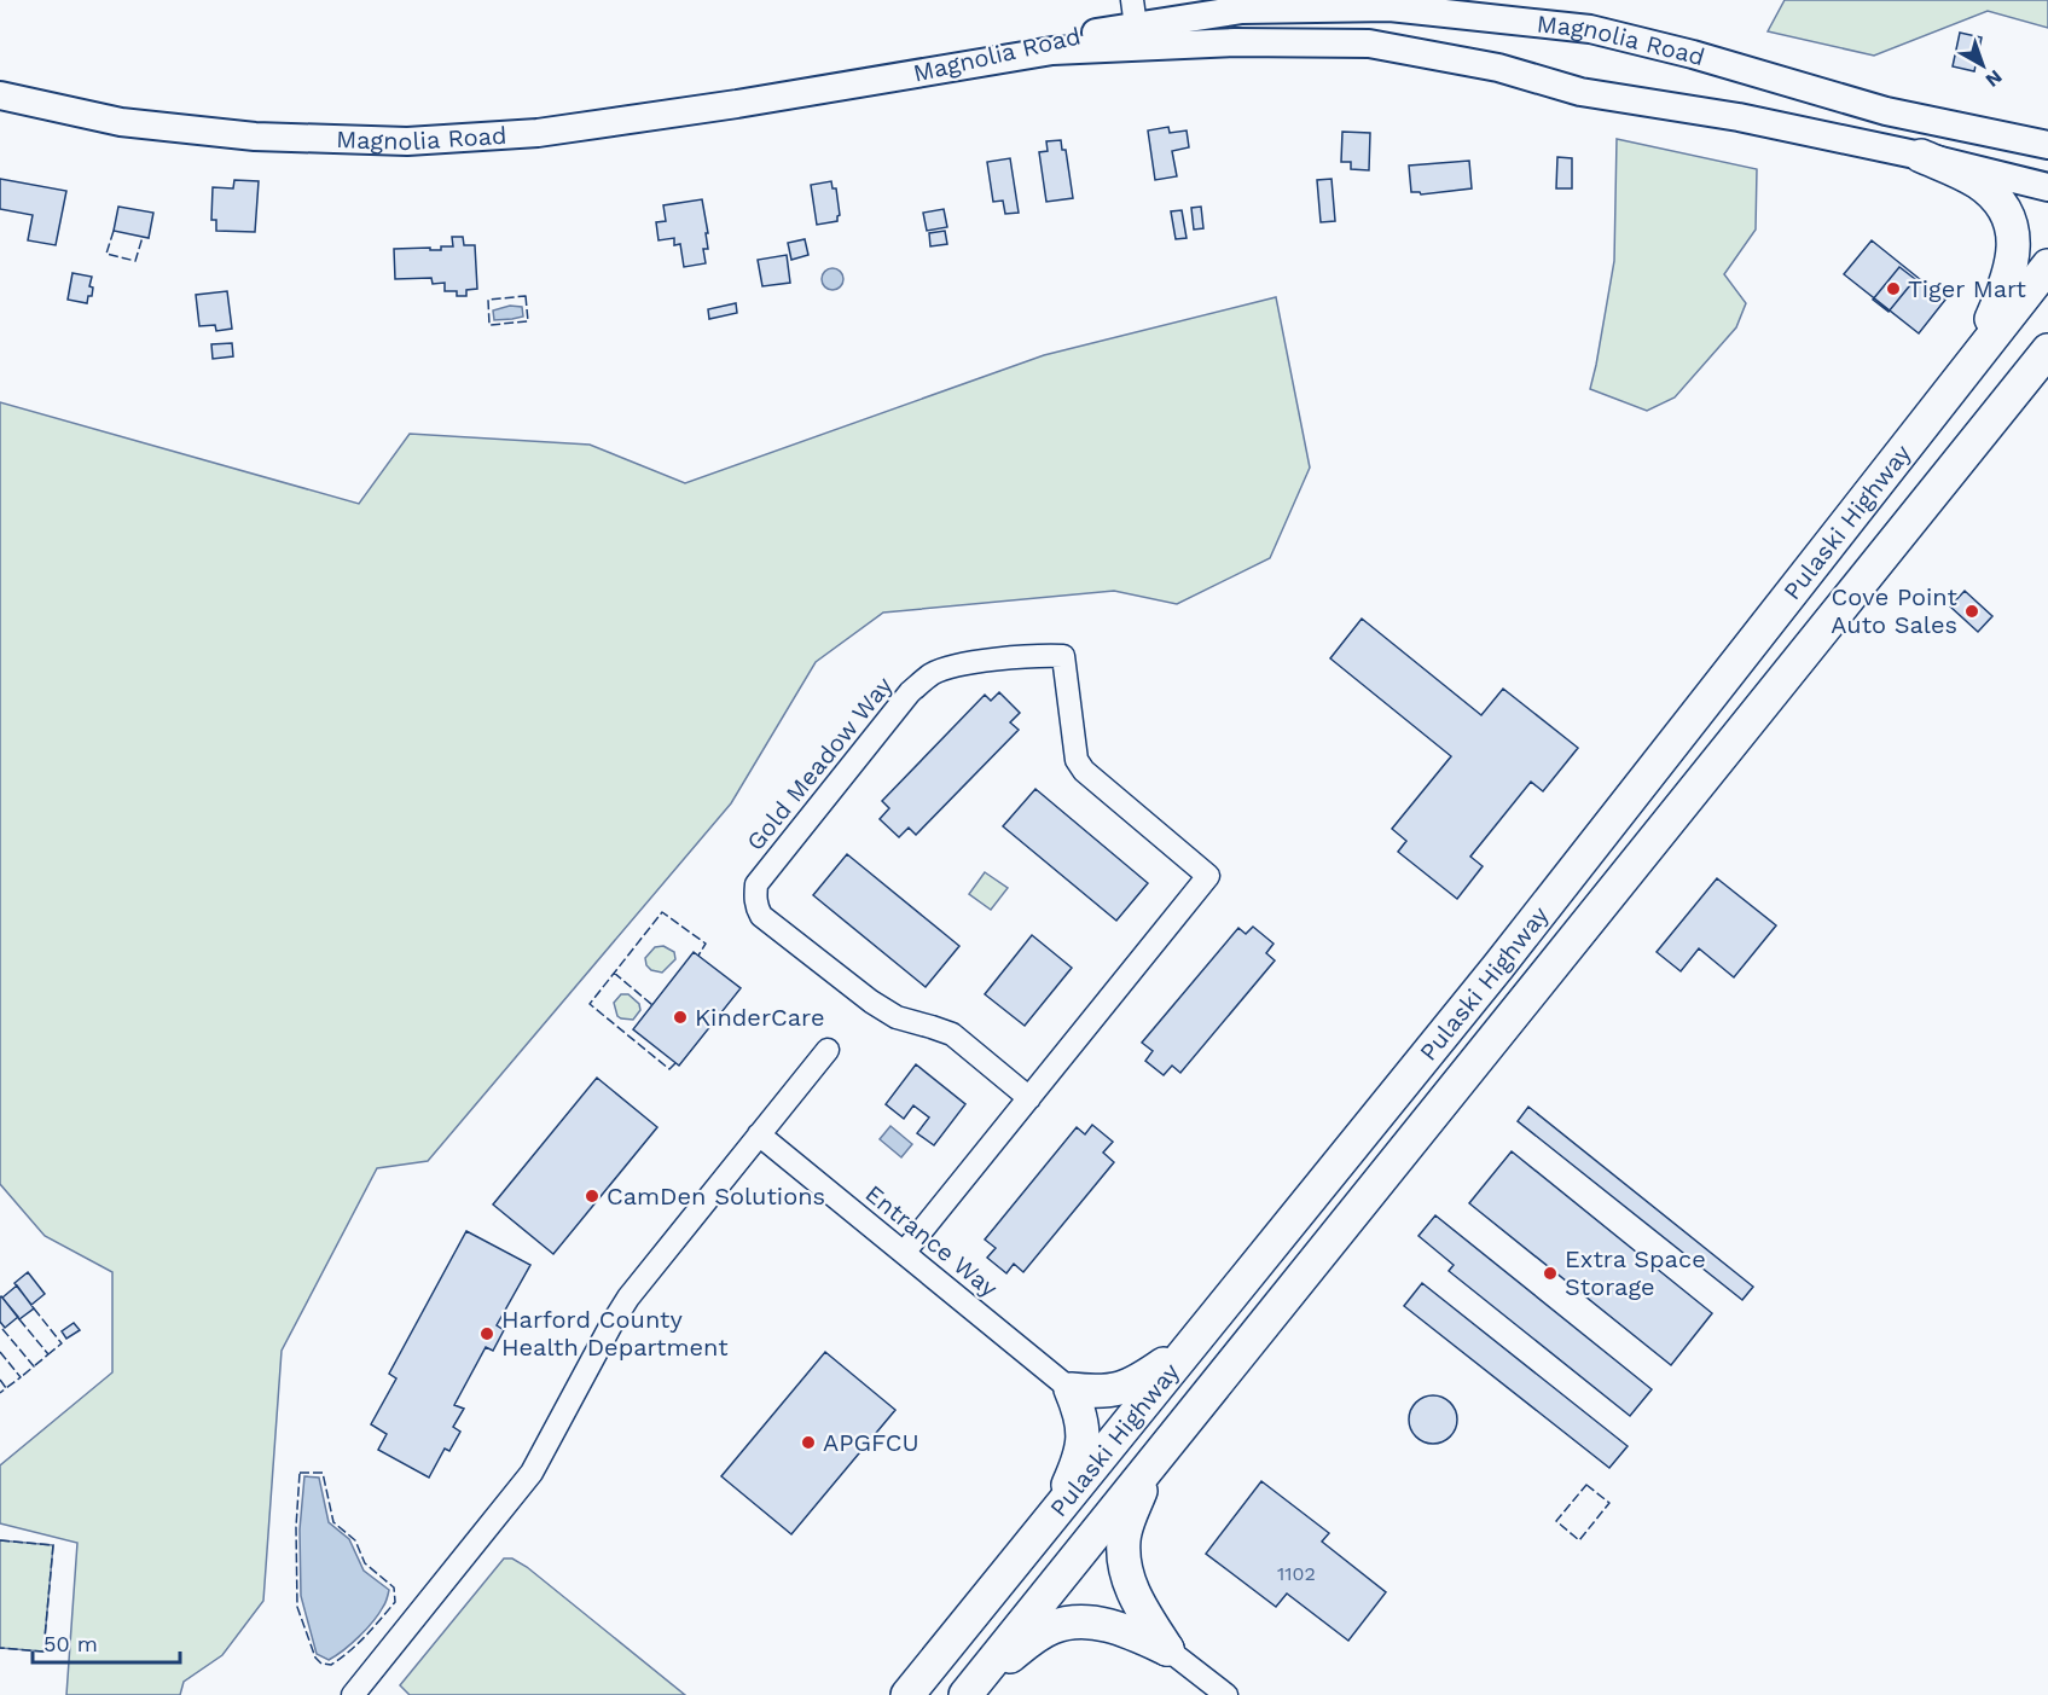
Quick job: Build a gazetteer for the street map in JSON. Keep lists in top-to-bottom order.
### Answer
{
  "streets": {
    "highway": ["Pulaski Highway"],
    "main road": ["Magnolia Road"],
    "street": ["Gold Meadow Way", "Entrance Way"]
  },
  "crossings": [
    ["Gold Meadow Way", "Entrance Way"]
  ],
  "places": [
    "Tiger Mart",
    "Cove Point Auto Sales",
    "KinderCare",
    "CamDen Solutions",
    "Extra Space Storage",
    "Harford County Health Department",
    "APGFCU"
  ],
  "house_numbers": ["1102"],
  "scale_bar": "50 m",
  "north": "bottom right"
}
